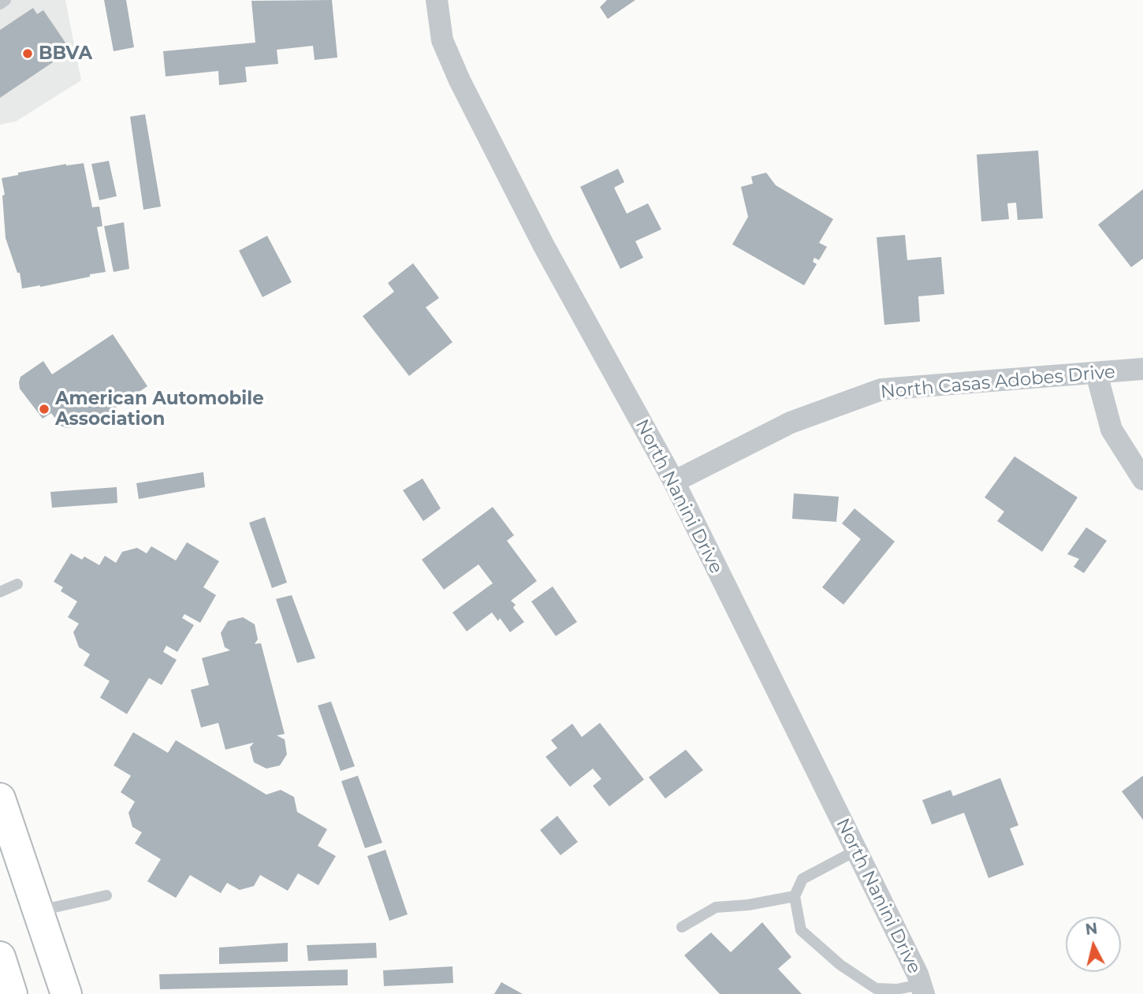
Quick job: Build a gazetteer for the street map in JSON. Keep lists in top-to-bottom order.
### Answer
{
  "streets": {
    "street": ["North Casas Adobes Drive", "North Nanini Drive"]
  },
  "crossings": [
    ["North Casas Adobes Drive", "North Nanini Drive"]
  ],
  "places": ["BBVA", "American Automobile Association"],
  "north": "top"
}
